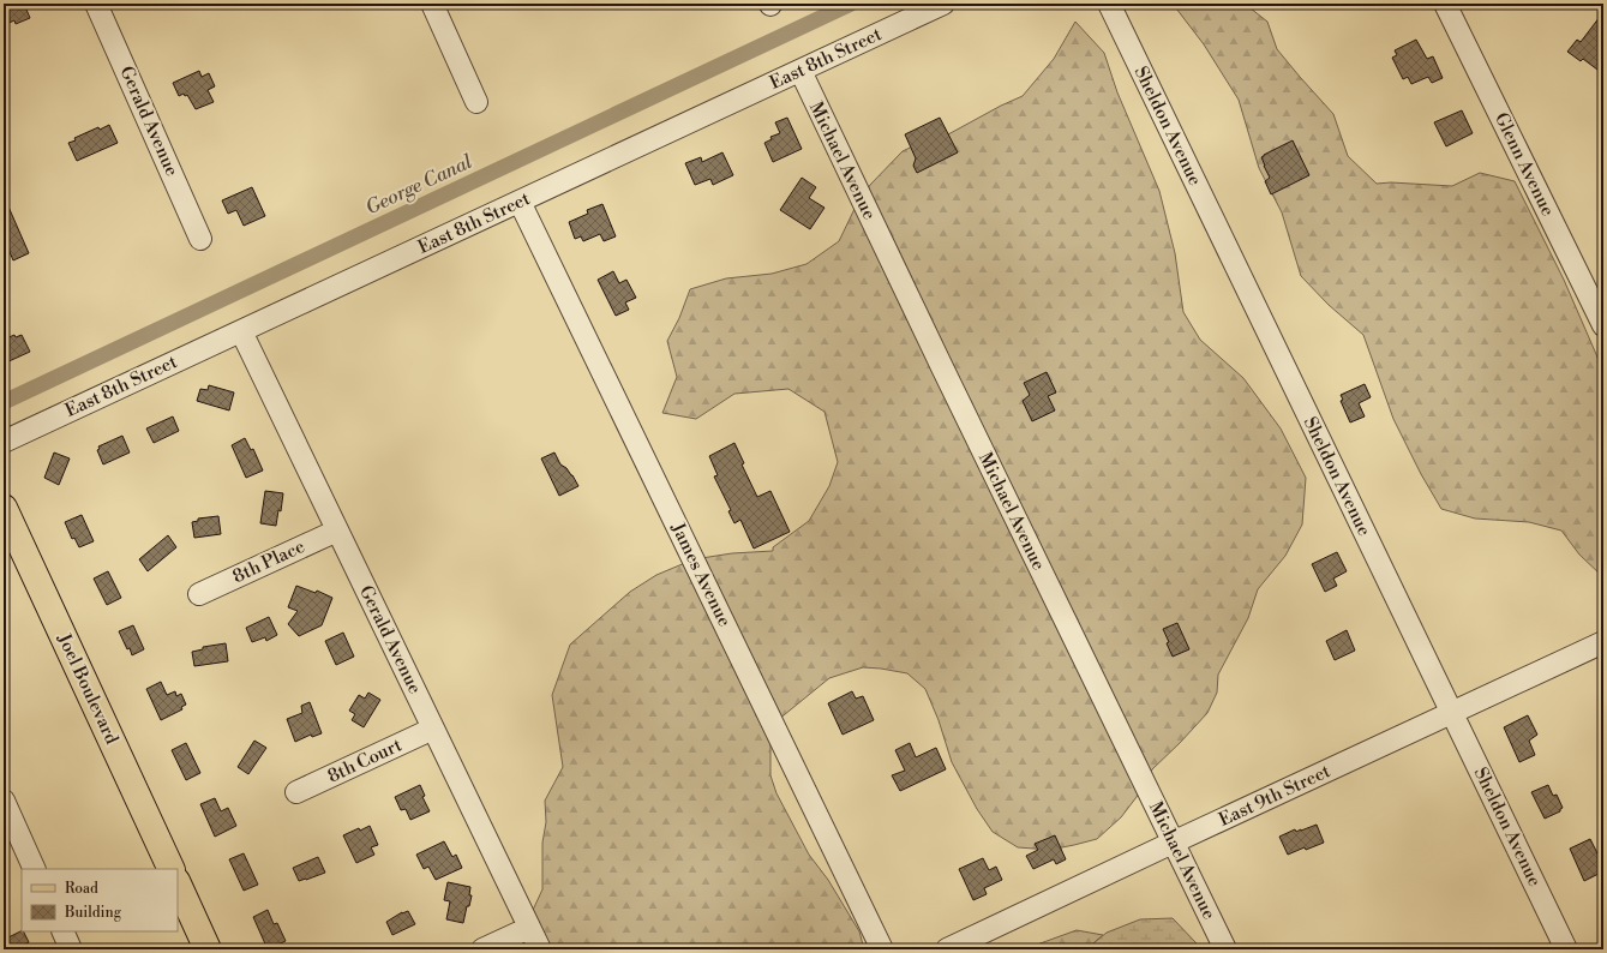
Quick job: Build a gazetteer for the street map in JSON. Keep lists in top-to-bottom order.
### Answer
{
  "streets": {
    "main road": ["Joel Boulevard"],
    "street": [
      "East 8th Street",
      "Gerald Avenue",
      "Sheldon Avenue",
      "Michael Avenue",
      "Glenn Avenue",
      "8th Place",
      "James Avenue",
      "8th Court",
      "East 9th Street"
    ]
  },
  "crossings": [
    ["East 8th Street", "Gerald Avenue"],
    ["East 8th Street", "Michael Avenue"],
    ["East 8th Street", "James Avenue"],
    ["Gerald Avenue", "8th Place"],
    ["Gerald Avenue", "8th Court"],
    ["Sheldon Avenue", "East 9th Street"],
    ["Michael Avenue", "East 9th Street"]
  ],
  "water": ["George Canal"],
  "legend": ["Road", "Building"]
}
